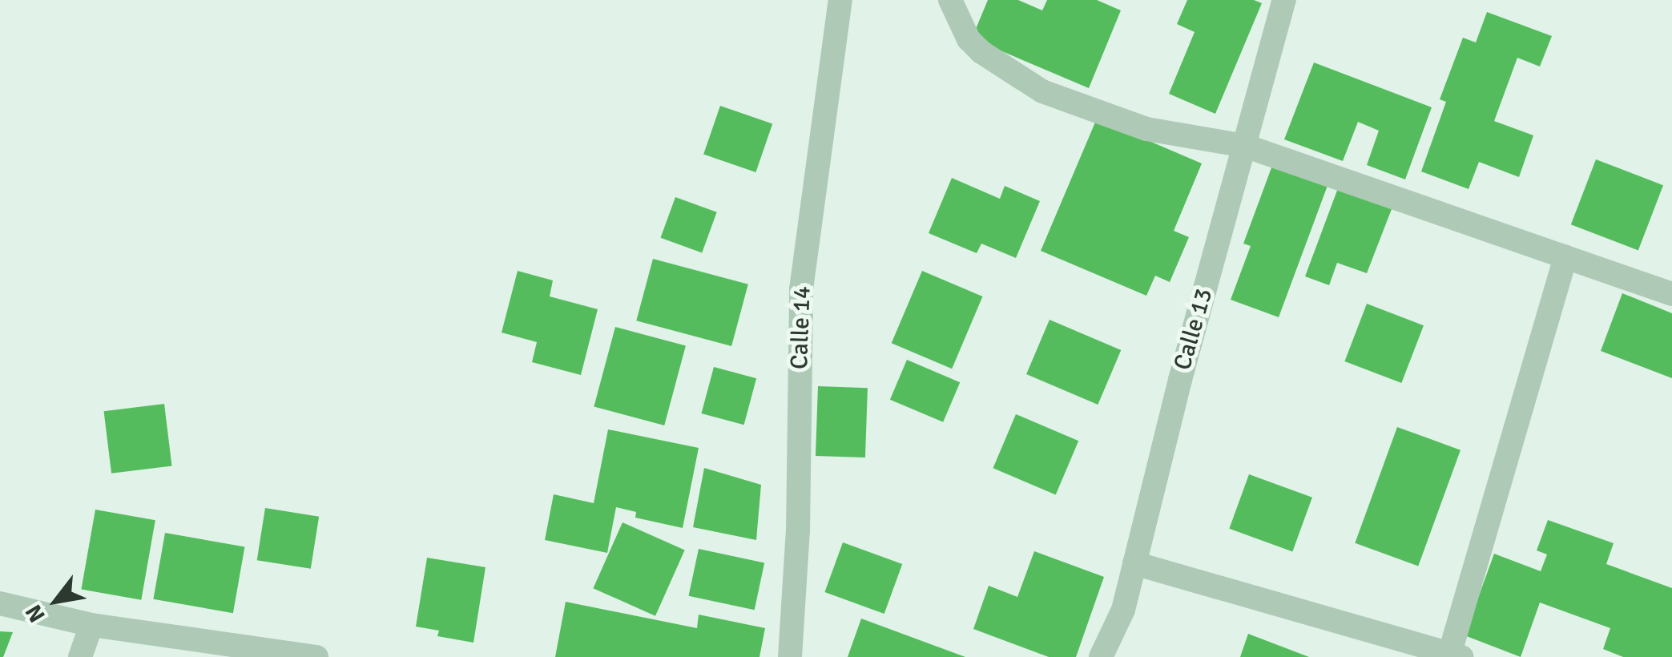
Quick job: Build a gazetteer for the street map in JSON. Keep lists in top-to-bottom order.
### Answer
{
  "streets": {
    "street": ["Calle 14", "Calle 13"]
  },
  "north": "bottom left"
}
